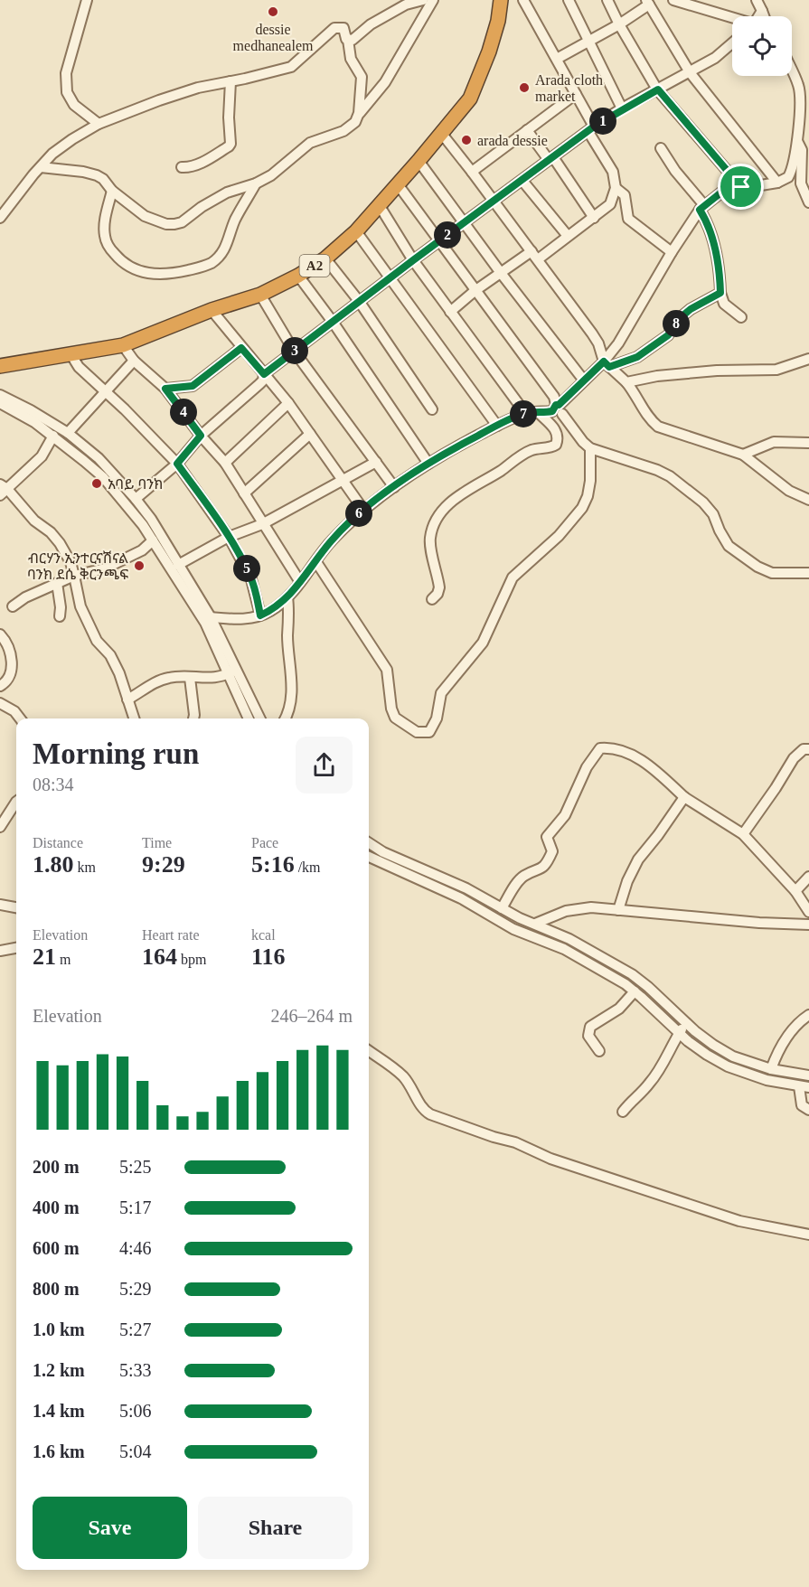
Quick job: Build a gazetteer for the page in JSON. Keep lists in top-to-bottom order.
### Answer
{
  "streets": {
    "highway": ["A2"]
  },
  "places": [
    "dessie medhanealem",
    "Arada cloth market",
    "arada dessie",
    "አባይ ባንክ",
    "ብርሃን ኢንተርናሽናል ባንክ ደሴ ቅርንጫፍ"
  ],
  "page": {
    "pins": [
      "1",
      "2",
      "8",
      "3",
      "4",
      "7",
      "6",
      "5"
    ],
    "heading": ["Morning run", "08:34"],
    "stats": [
      ["Distance", "1.80 km"],
      ["Time", "9:29"],
      ["Pace", "5:16 /km"],
      ["Elevation", "21 m"],
      ["Heart rate", "164 bpm"],
      ["kcal", "116"]
    ],
    "chart": ["Elevation", "246–264 m"],
    "list": [
      {
        "name": "200 m",
        "note": "5:25"
      },
      {
        "name": "400 m",
        "note": "5:17"
      },
      {
        "name": "600 m",
        "note": "4:46"
      },
      {
        "name": "800 m",
        "note": "5:29"
      },
      {
        "name": "1.0 km",
        "note": "5:27"
      },
      {
        "name": "1.2 km",
        "note": "5:33"
      },
      {
        "name": "1.4 km",
        "note": "5:06"
      },
      {
        "name": "1.6 km",
        "note": "5:04"
      }
    ],
    "buttons": ["Save", "Share"]
  }
}
